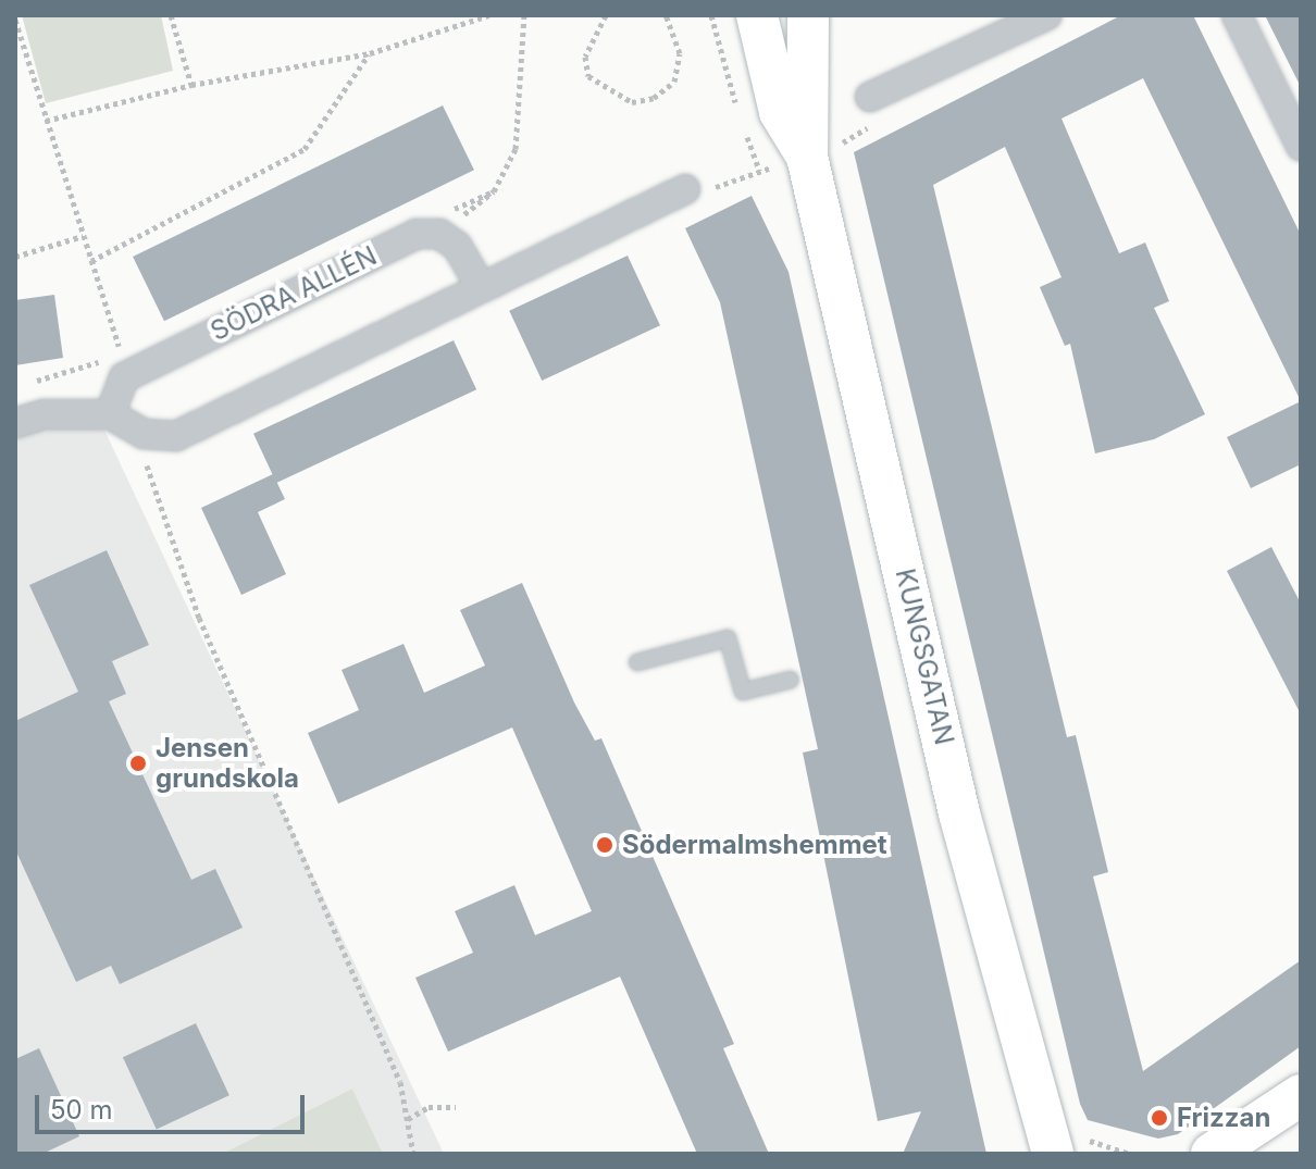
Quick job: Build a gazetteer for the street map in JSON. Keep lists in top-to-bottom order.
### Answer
{
  "streets": {
    "main road": ["KUNGSGATAN"],
    "street": ["SÖDRA ALLÉN"]
  },
  "places": ["Jensen grundskola", "Södermalmshemmet", "Frizzan"],
  "scale_bar": "50 m"
}
